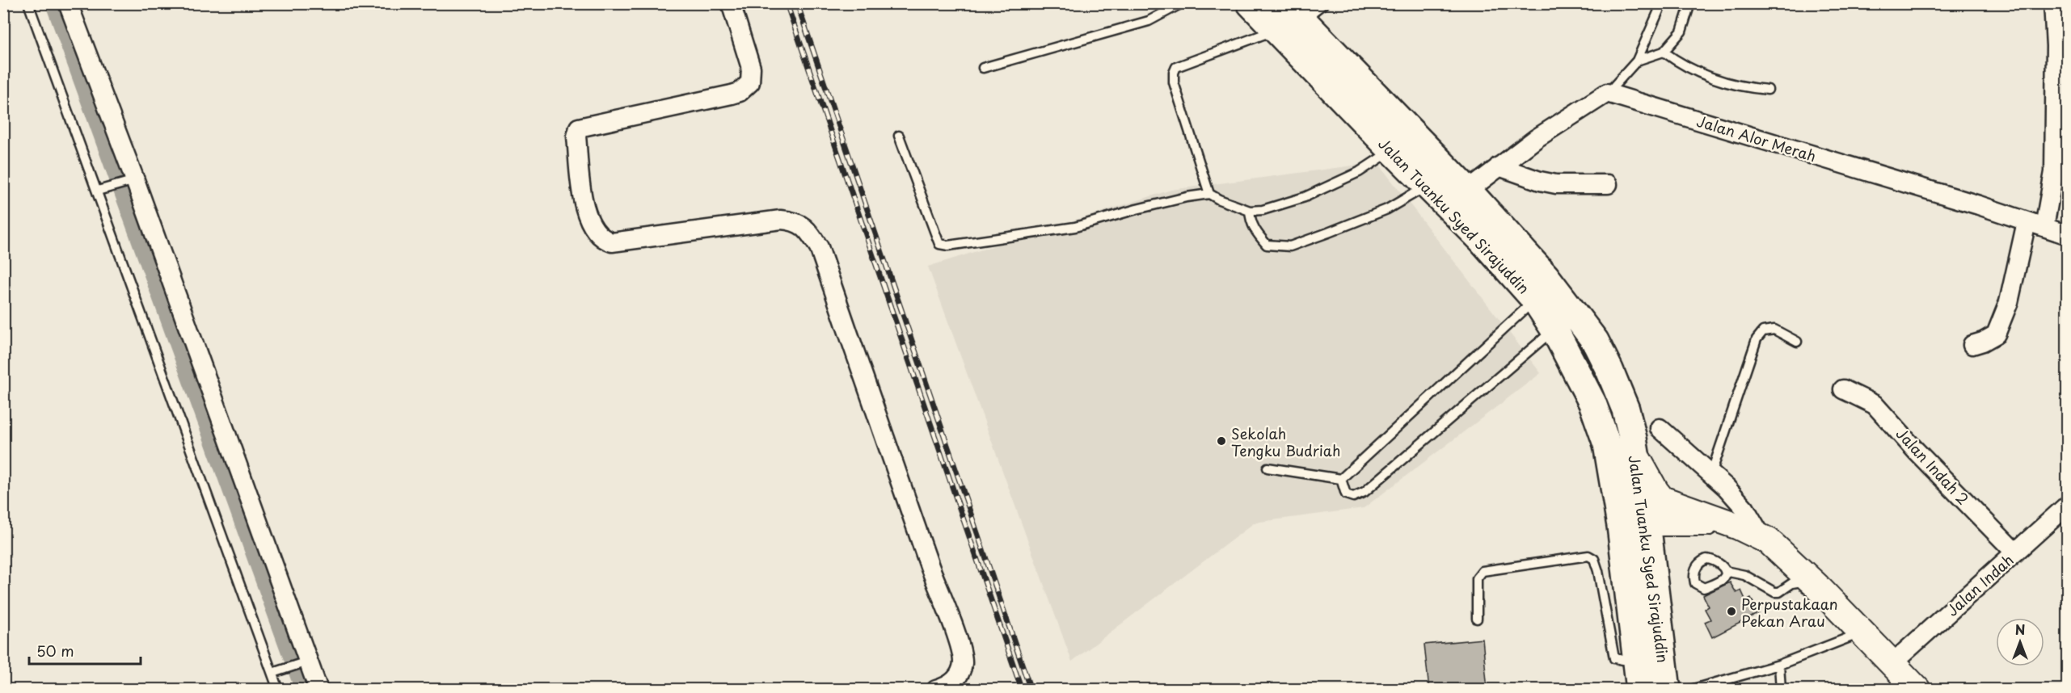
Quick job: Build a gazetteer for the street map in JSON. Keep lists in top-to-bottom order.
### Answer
{
  "streets": {
    "highway": ["Jalan Tuanku Syed Sirajuddin"],
    "street": ["Jalan Alor Merah", "Jalan Indah 2", "Jalan Indah"]
  },
  "crossings": [
    ["Jalan Indah 2", "Jalan Indah"]
  ],
  "places": ["Sekolah Tengku Budriah", "Perpustakaan Pekan Arau"],
  "scale_bar": "50 m",
  "north": "top"
}
